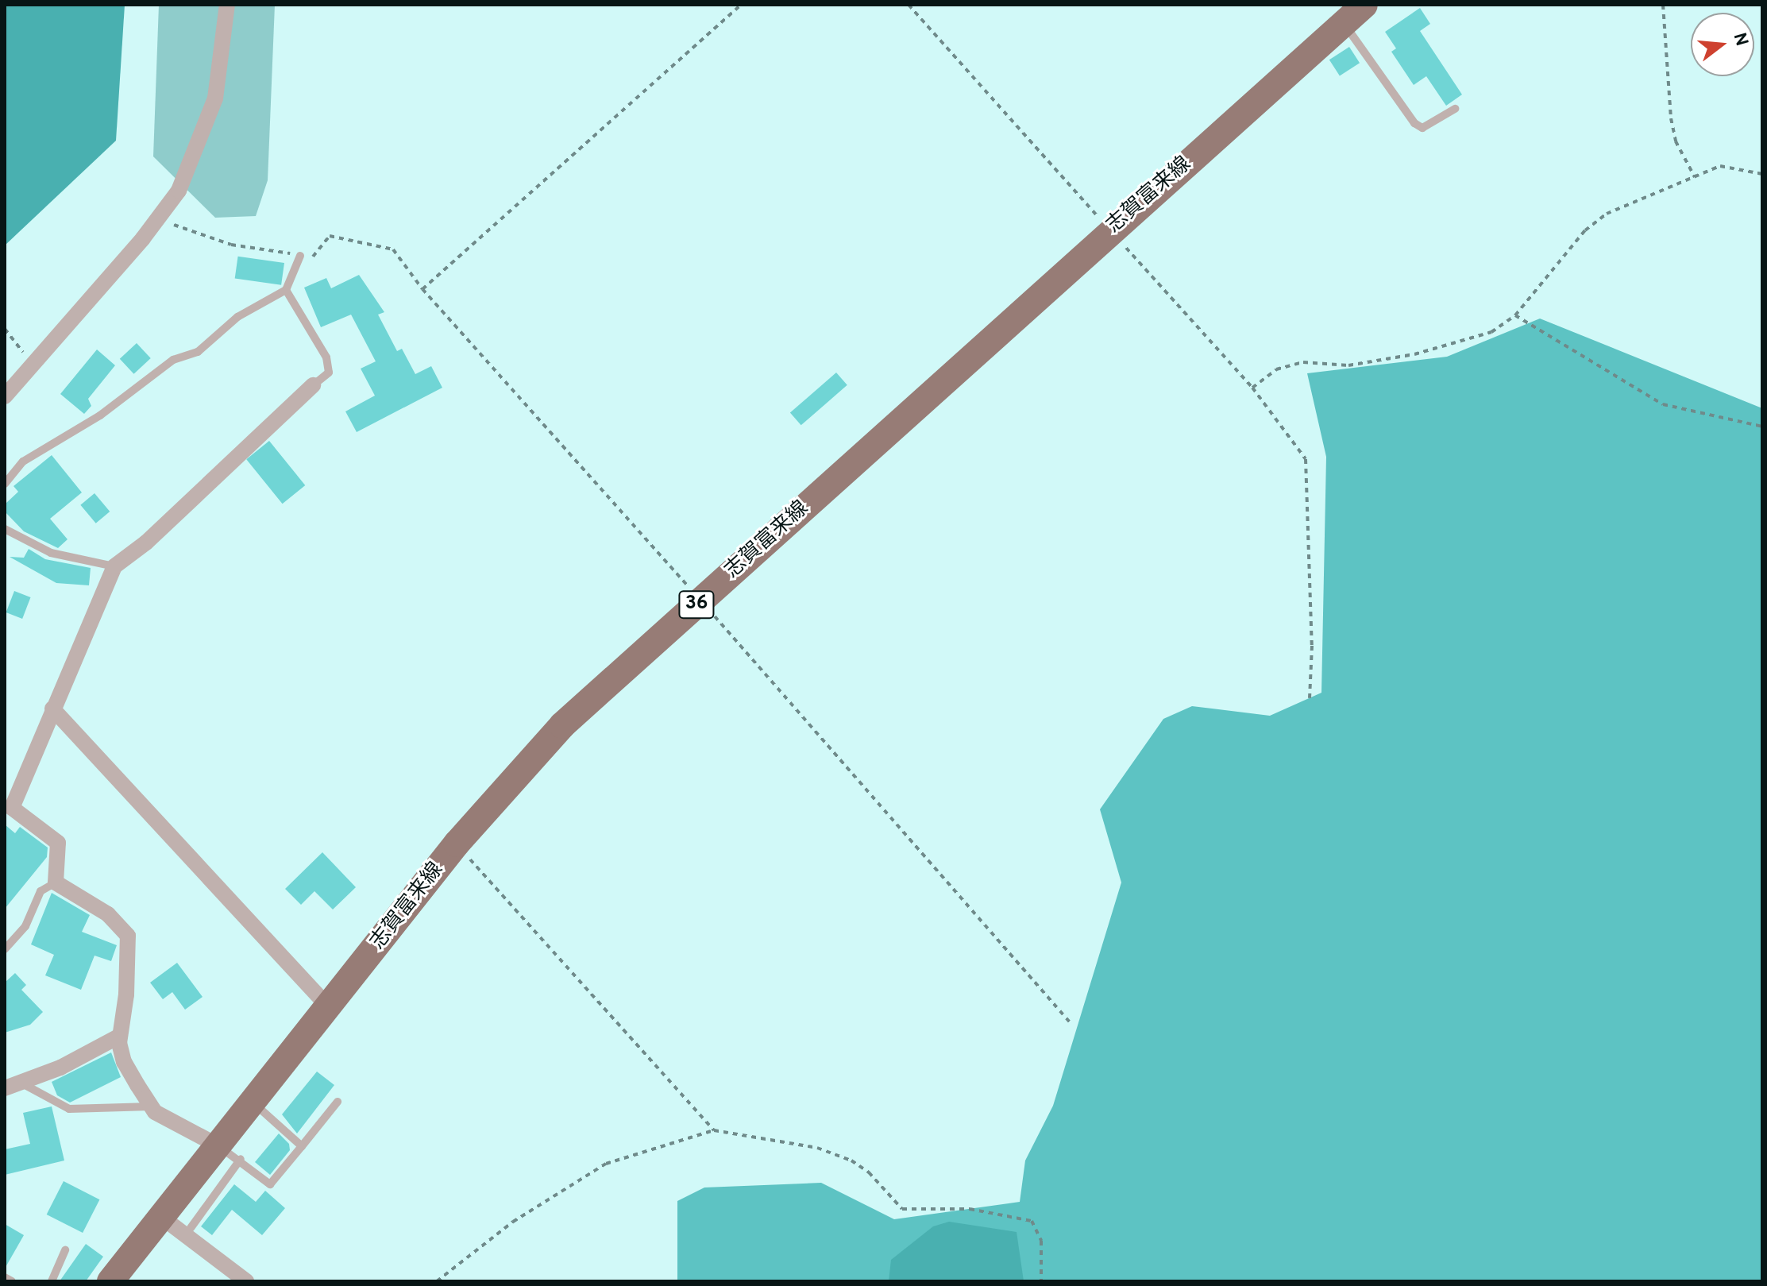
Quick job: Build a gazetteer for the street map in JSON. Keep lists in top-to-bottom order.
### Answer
{
  "streets": {
    "main road": ["志賀富来線", "36"]
  },
  "north": "right"
}
